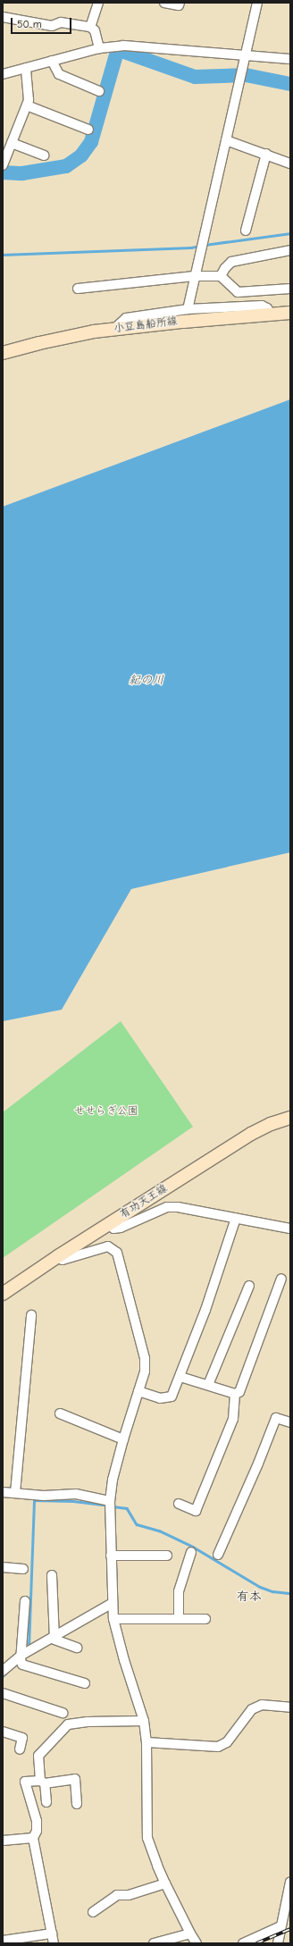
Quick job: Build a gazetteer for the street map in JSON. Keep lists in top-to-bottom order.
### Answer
{
  "streets": {
    "main road": ["小豆島船所線", "有功天王線"]
  },
  "districts": ["有本"],
  "water": ["紀の川"],
  "parks": ["せせらぎ公園"],
  "scale_bar": "50 m"
}
